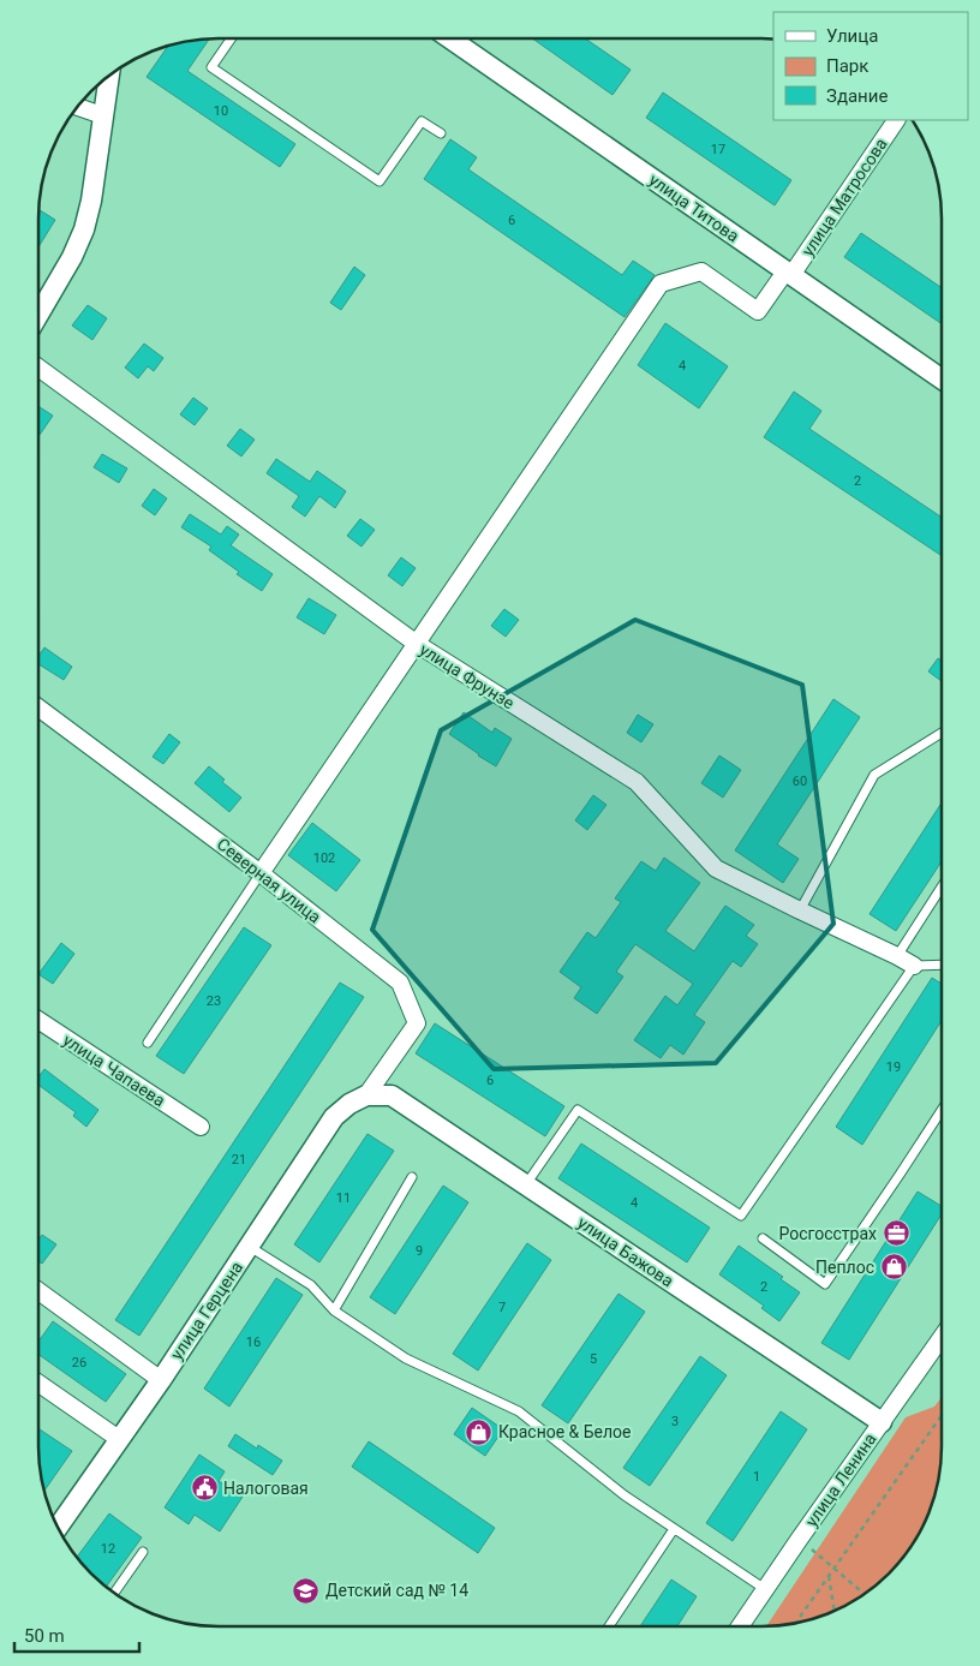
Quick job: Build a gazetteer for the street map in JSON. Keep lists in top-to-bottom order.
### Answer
{
  "streets": {
    "street": [
      "улица Матросова",
      "улица Титова",
      "улица Фрунзе",
      "Северная улица",
      "улица Чапаева",
      "улица Бажова",
      "улица Герцена",
      "улица Ленина"
    ]
  },
  "crossings": [
    ["улица Матросова", "улица Титова"],
    ["улица Матросова", "улица Фрунзе"],
    ["Северная улица", "улица Бажова"],
    ["Северная улица", "улица Герцена"],
    ["улица Бажова", "улица Герцена"],
    ["улица Бажова", "улица Ленина"]
  ],
  "places": {
    "office": ["Росгосстрах"],
    "shop": ["Пеплос", "Красное & Белое"],
    "public building": ["Налоговая"],
    "school or university": ["Детский сад № 14"]
  },
  "house_numbers": [
    "10",
    "17",
    "6",
    "4",
    "2",
    "60",
    "102",
    "23",
    "19",
    "6",
    "21",
    "11",
    "4",
    "9",
    "2",
    "7",
    "16",
    "5",
    "26",
    "3",
    "1",
    "12"
  ],
  "legend": ["Улица", "Парк", "Здание"],
  "scale_bar": "50 m"
}
